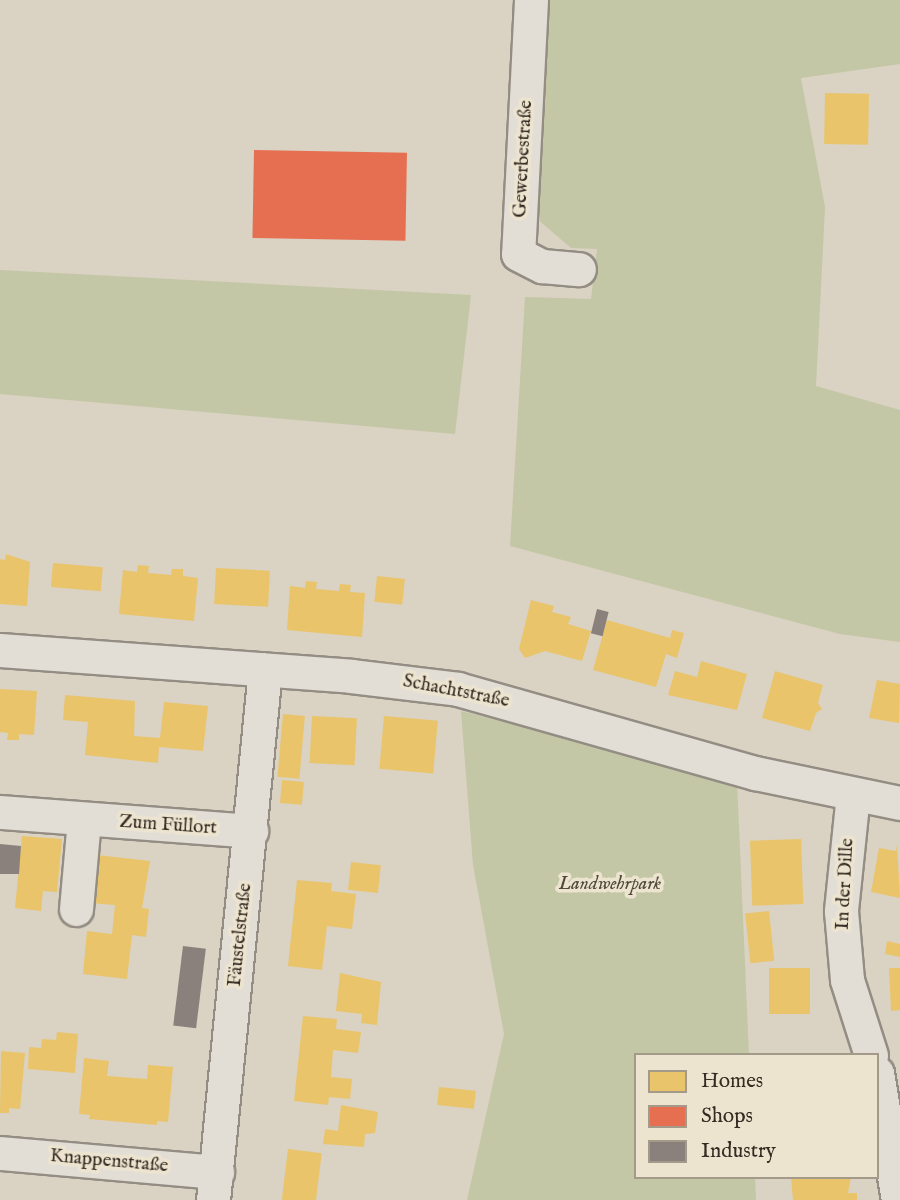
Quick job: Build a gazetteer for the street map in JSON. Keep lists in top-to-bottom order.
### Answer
{
  "streets": {
    "street": [
      "Gewerbestraße",
      "Schachtstraße",
      "Zum Füllort",
      "In der Dille",
      "Fäustelstraße",
      "Knappenstraße"
    ]
  },
  "crossings": [
    ["Schachtstraße", "In der Dille"],
    ["Schachtstraße", "Fäustelstraße"],
    ["Zum Füllort", "Fäustelstraße"],
    ["Fäustelstraße", "Knappenstraße"]
  ],
  "parks": ["Landwehrpark"],
  "legend": ["Homes", "Shops", "Industry"]
}
